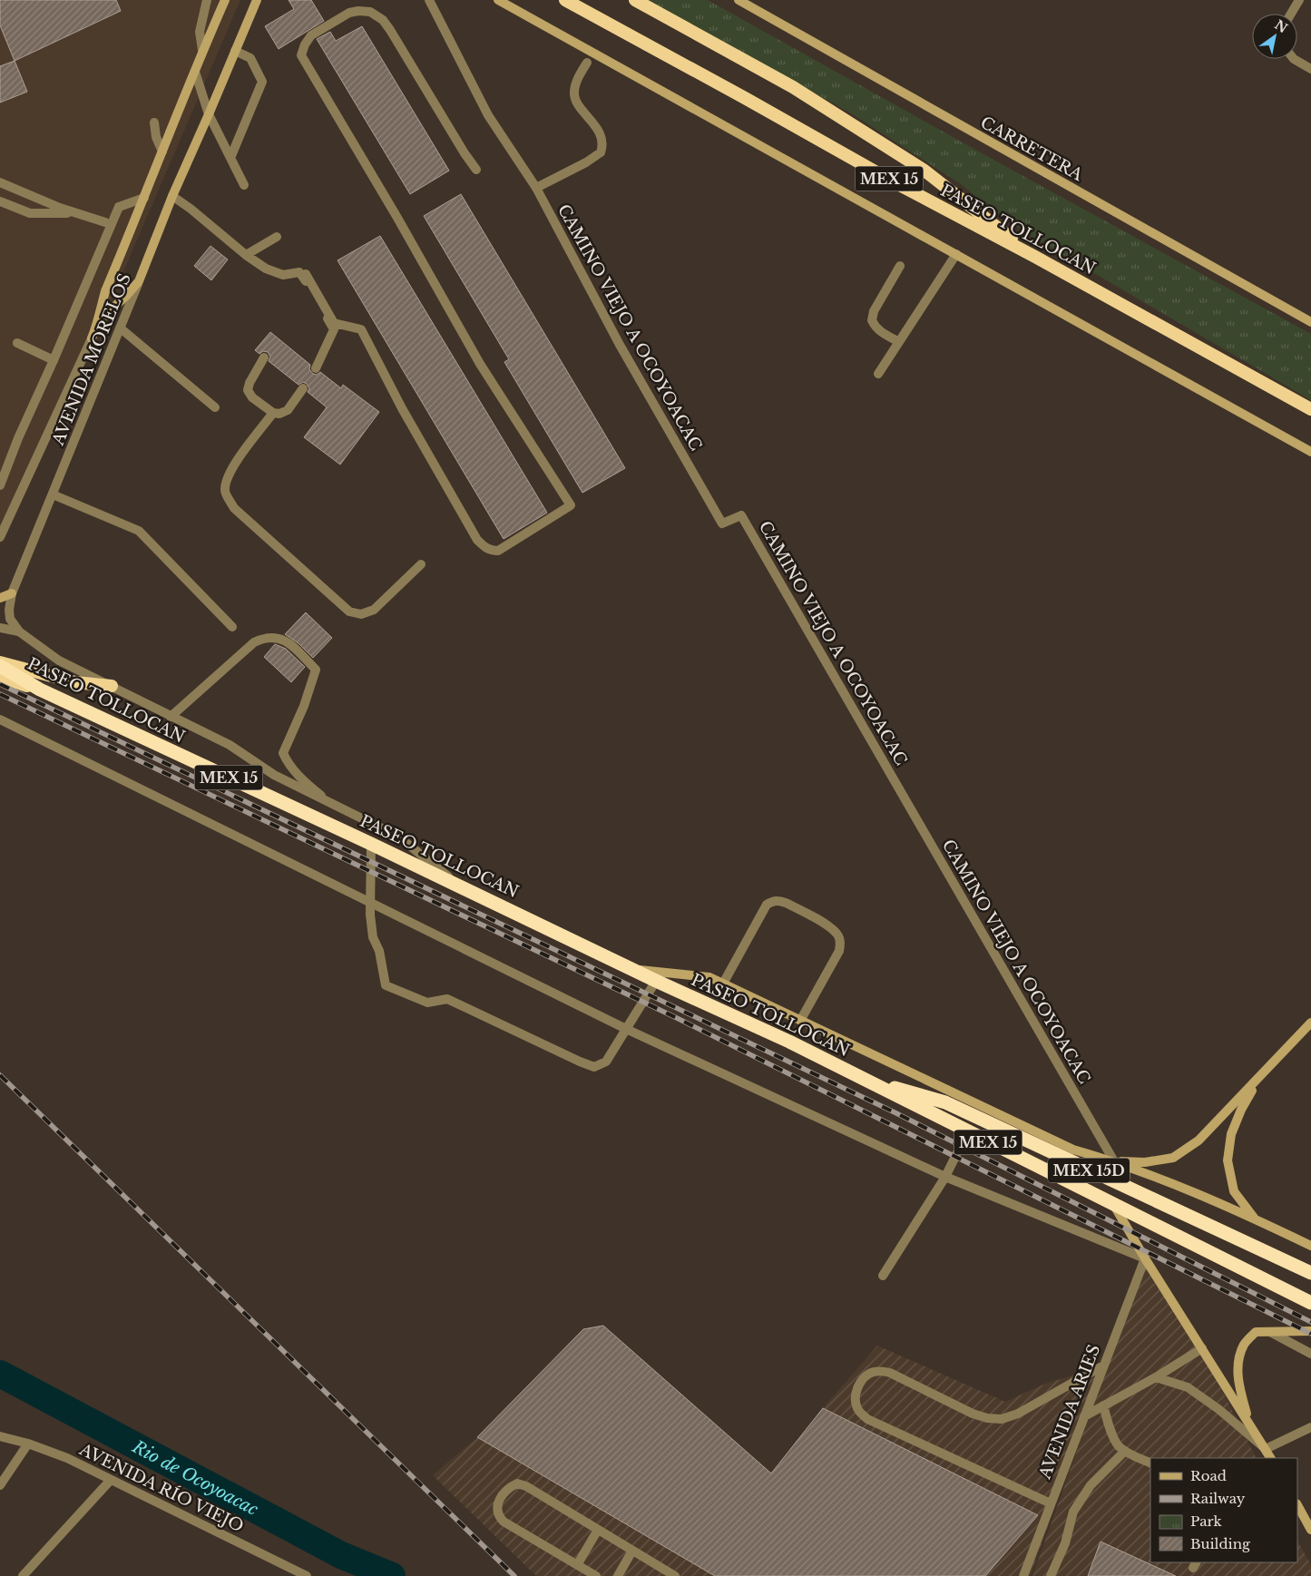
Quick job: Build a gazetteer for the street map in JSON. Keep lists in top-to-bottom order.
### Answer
{
  "streets": {
    "highway": ["MEX 15", "PASEO TOLLOCAN", "MEX 15D"],
    "main road": ["CARRETERA", "AVENIDA MORELOS"],
    "street": ["CAMINO VIEJO A OCOYOACAC", "AVENIDA ARIES", "AVENIDA RÍO VIEJO"]
  },
  "crossings": [
    ["MEX 15", "PASEO TOLLOCAN"],
    ["MEX 15", "MEX 15D"],
    ["PASEO TOLLOCAN", "MEX 15D"]
  ],
  "water": ["Rio de Ocoyoacac"],
  "legend": [
    "Road",
    "Railway",
    "Park",
    "Building"
  ],
  "north": "top right"
}
